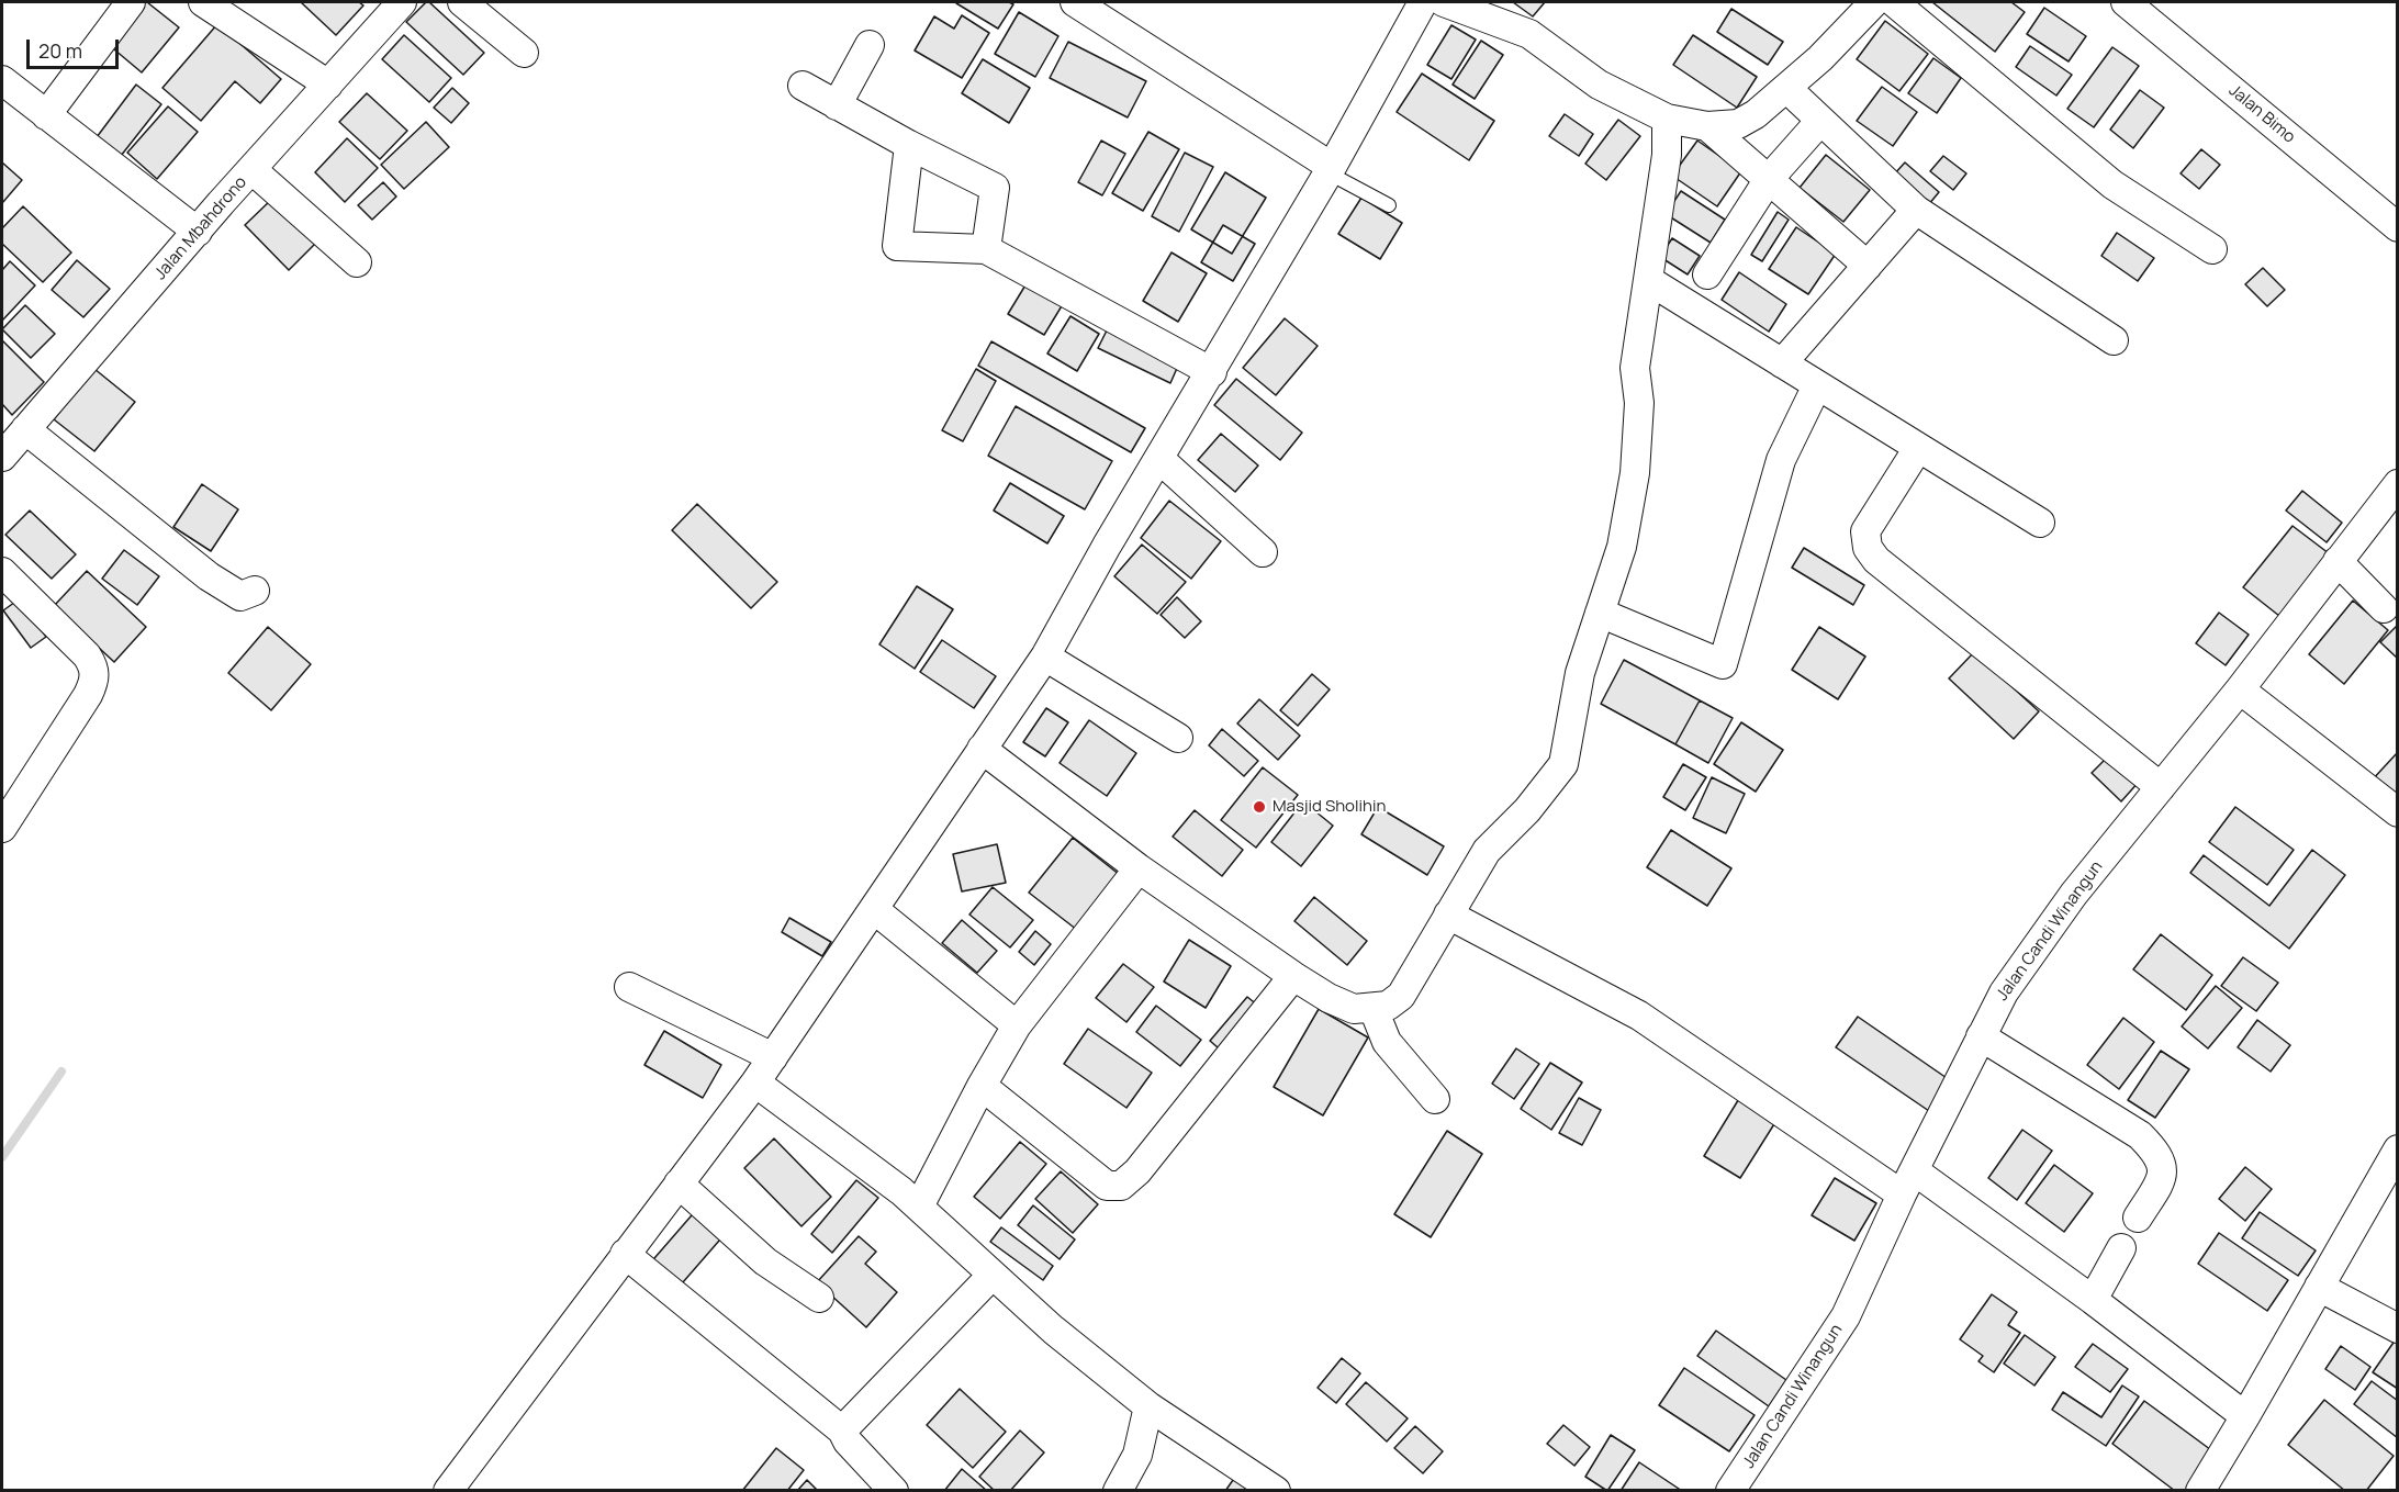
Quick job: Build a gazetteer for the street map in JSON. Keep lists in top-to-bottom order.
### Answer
{
  "streets": {
    "street": ["Jalan Bimo", "Jalan Mbahdrono", "Jalan Candi Winangun"]
  },
  "places": ["Masjid Sholihin"],
  "scale_bar": "20 m"
}
